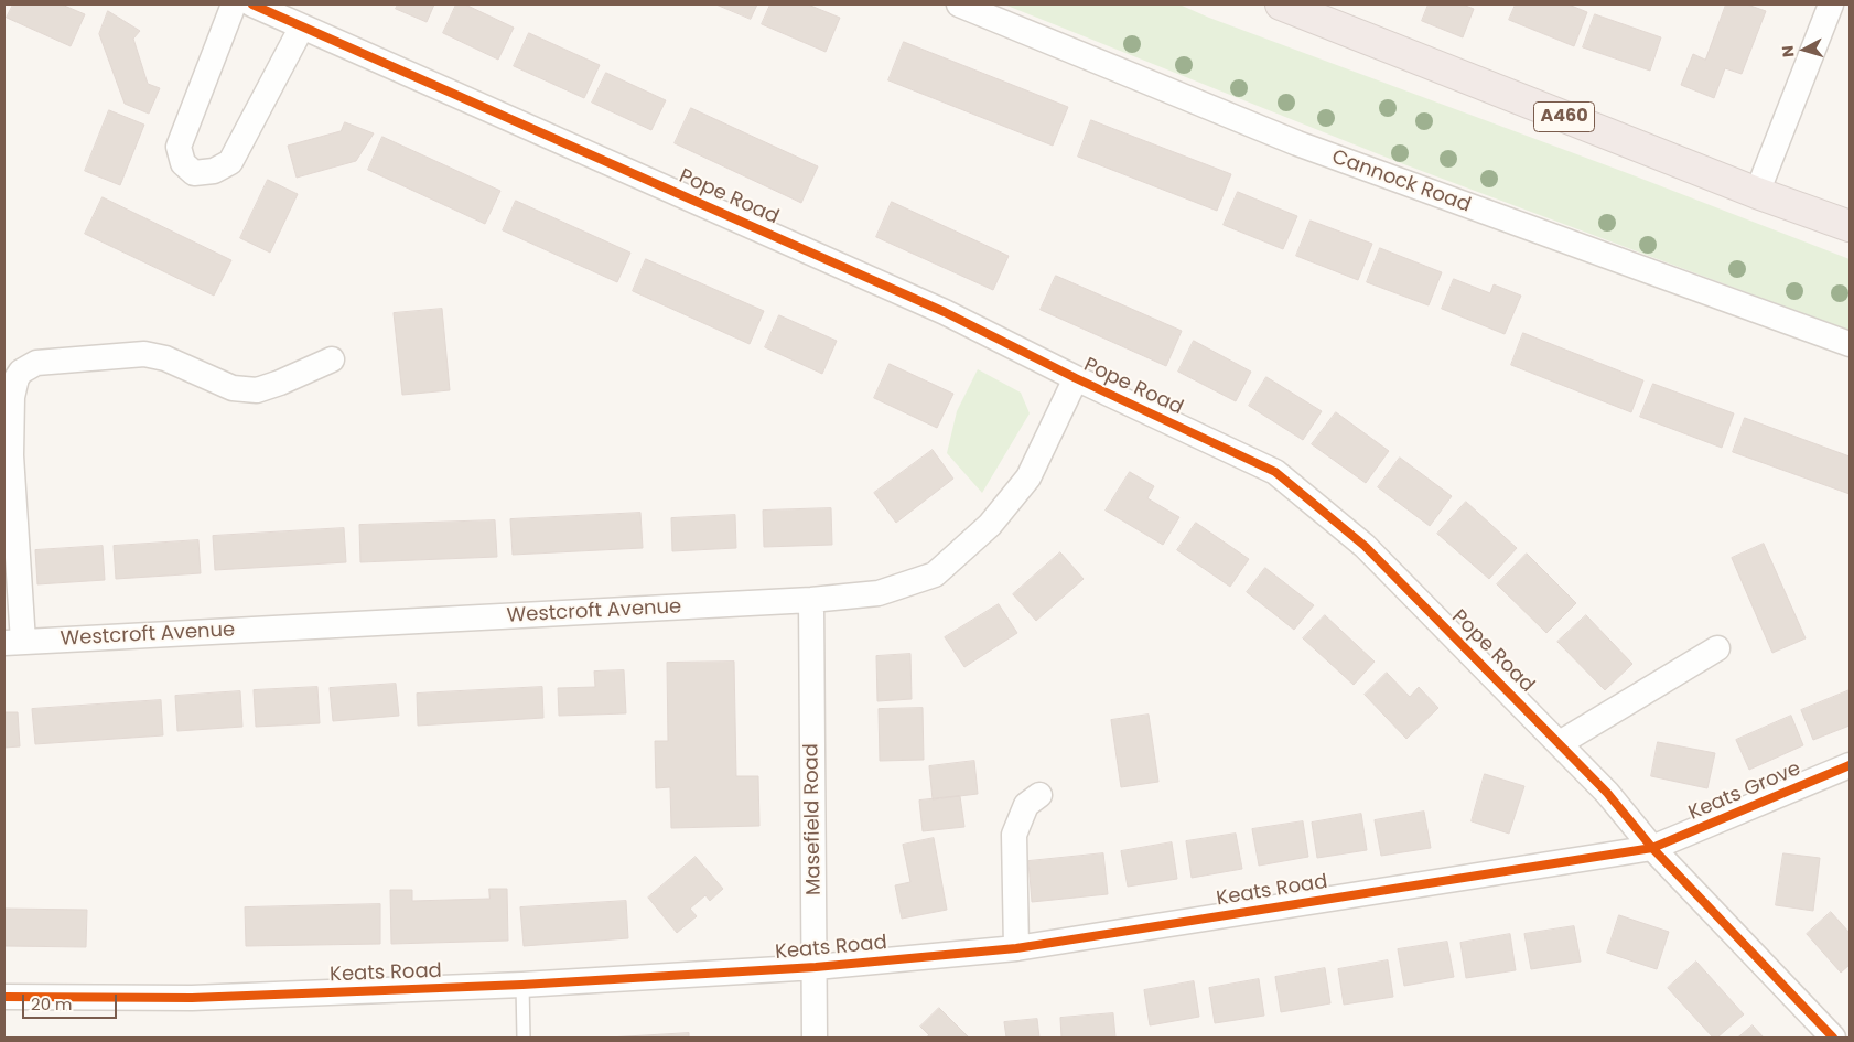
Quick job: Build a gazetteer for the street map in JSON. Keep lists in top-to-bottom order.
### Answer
{
  "streets": {
    "highway": ["A460"],
    "street": [
      "Cannock Road",
      "Pope Road",
      "Westcroft Avenue",
      "Keats Grove",
      "Masefield Road",
      "Keats Road"
    ]
  },
  "crossings": [
    ["Pope Road", "Westcroft Avenue"],
    ["Pope Road", "Keats Grove"],
    ["Pope Road", "Keats Road"],
    ["Westcroft Avenue", "Masefield Road"],
    ["Keats Grove", "Keats Road"],
    ["Masefield Road", "Keats Road"]
  ],
  "scale_bar": "20 m",
  "north": "left"
}
